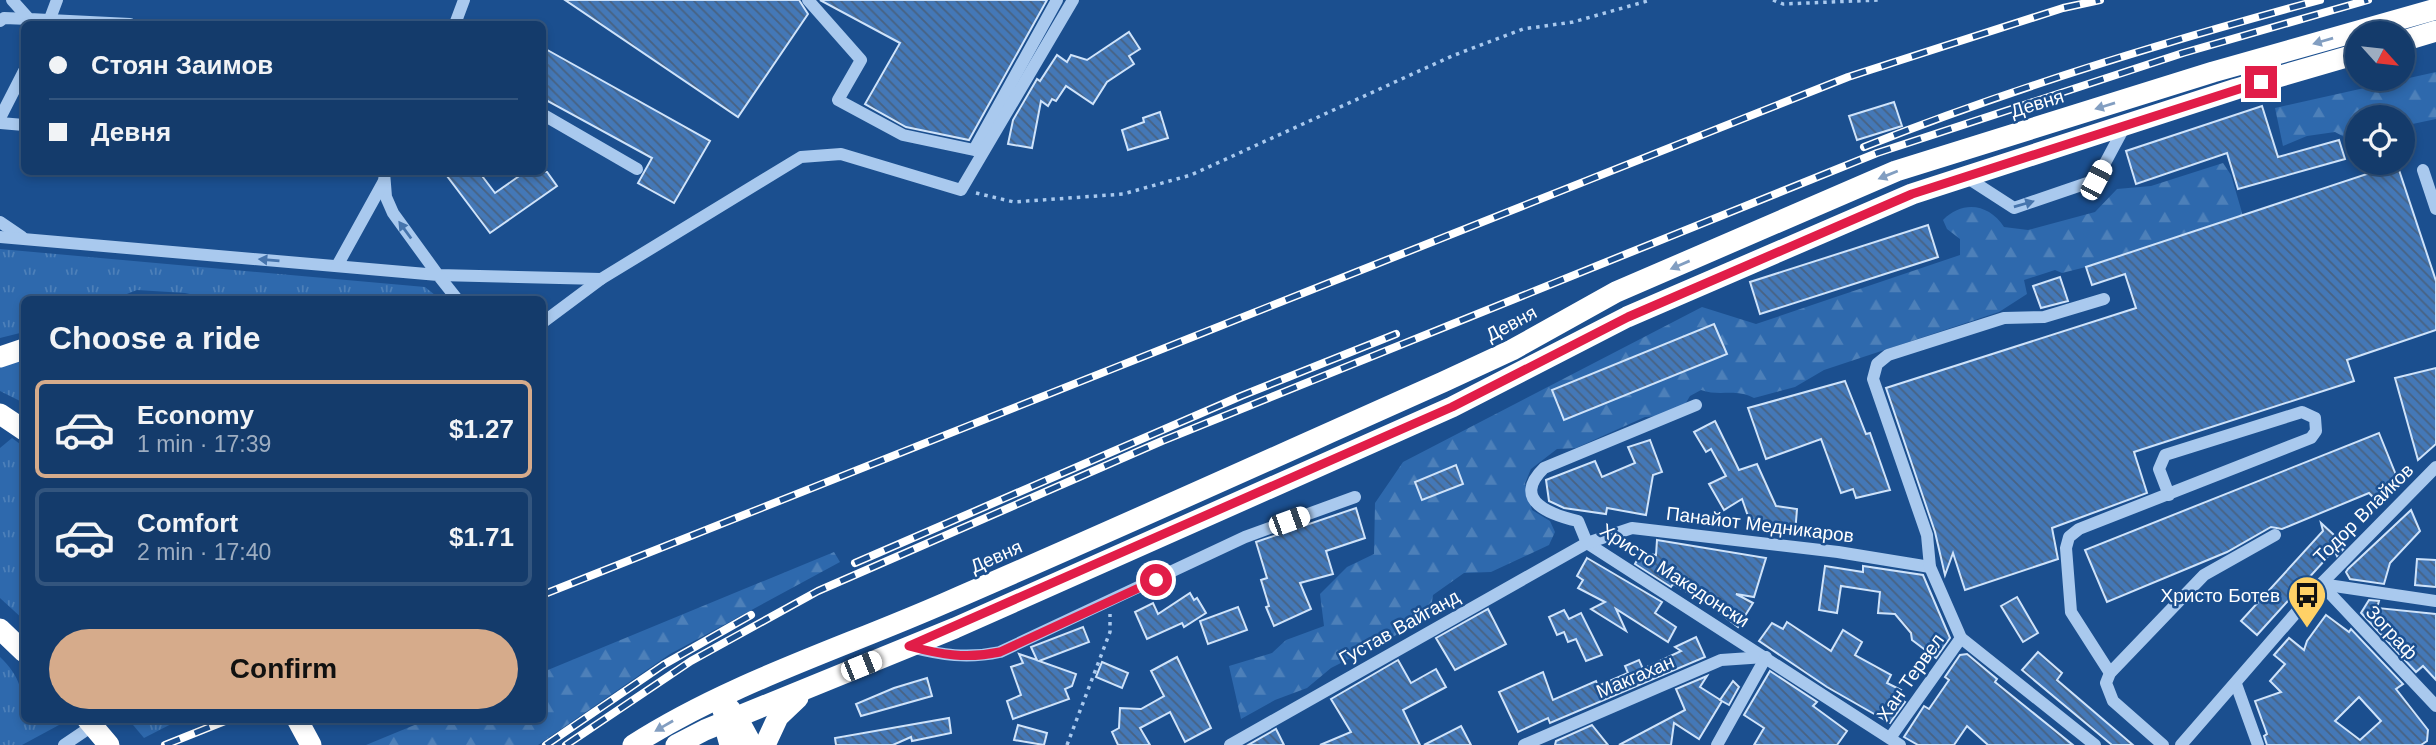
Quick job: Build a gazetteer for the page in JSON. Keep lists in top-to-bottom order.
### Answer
{
  "streets": {
    "highway": ["Девня"],
    "street": [
      "Тодор Влайков",
      "Панайот Медникаров",
      "Христо Македонски",
      "Густав Вайганд",
      "Зограф",
      "Макгахан",
      "Хан Тервел"
    ]
  },
  "crossings": [
    ["Тодор Влайков", "Зограф"],
    ["Панайот Медникаров", "Христо Македонски"],
    ["Панайот Медникаров", "Густав Вайганд"],
    ["Христо Македонски", "Густав Вайганд"],
    ["Христо Македонски", "Макгахан"],
    ["Христо Македонски", "Хан Тервел"]
  ],
  "places": {
    "bus stop": ["Христо Ботев"]
  },
  "north": "bottom right",
  "page": {
    "banner": ["Стоян Заимов", "Девня"],
    "heading": "Choose a ride",
    "list": [
      {
        "name": "Economy",
        "note": "1 min · 17:39",
        "value": "$1.27"
      },
      {
        "name": "Comfort",
        "note": "2 min · 17:40",
        "value": "$1.71"
      }
    ],
    "buttons": "Confirm"
  }
}
